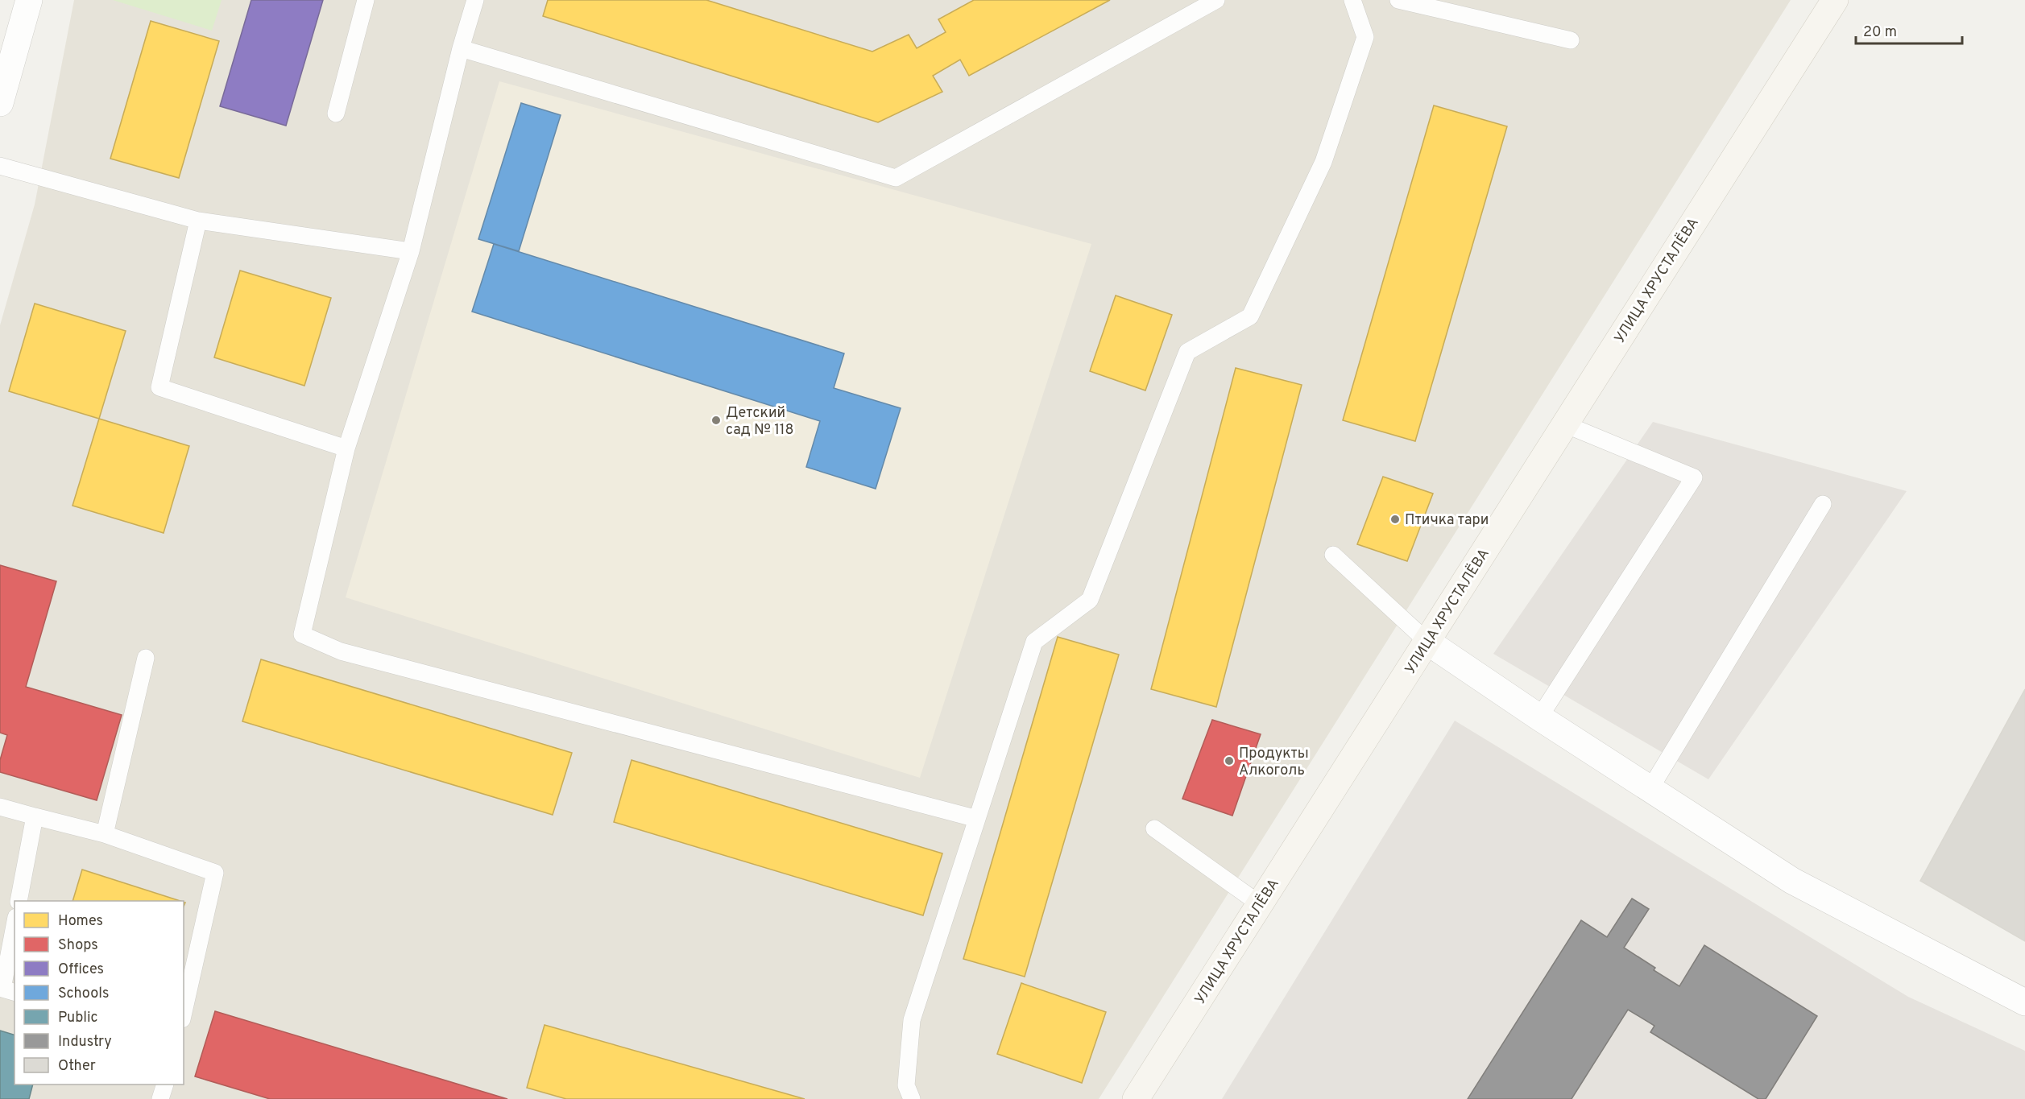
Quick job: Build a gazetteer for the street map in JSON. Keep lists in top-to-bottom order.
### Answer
{
  "streets": {
    "main road": ["УЛИЦА ХРУСТАЛЁВА"]
  },
  "places": ["Детский сад № 118", "Птичка тари", "Продукты Алкоголь"],
  "legend": [
    "Homes",
    "Shops",
    "Offices",
    "Schools",
    "Public",
    "Industry",
    "Other"
  ],
  "scale_bar": "20 m"
}
